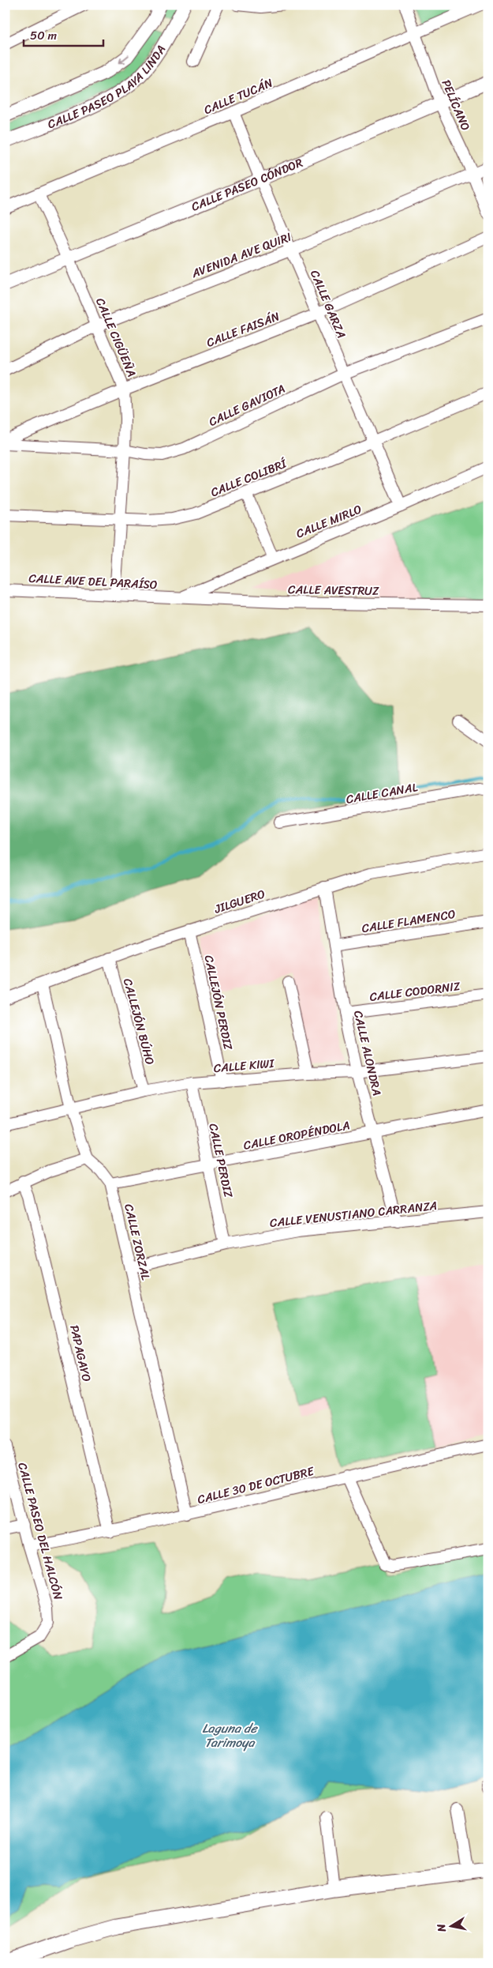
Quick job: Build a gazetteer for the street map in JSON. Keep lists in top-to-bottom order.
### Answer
{
  "streets": {
    "street": [
      "CALLE PASEO PLAYA LINDA",
      "CALLE TUCÁN",
      "PELÍCANO",
      "CALLE PASEO CÓNDOR",
      "AVENIDA AVE QUIRI",
      "CALLE GARZA",
      "CALLE FAISÁN",
      "CALLE CIGÜEÑA",
      "CALLE GAVIOTA",
      "CALLE COLIBRÍ",
      "CALLE MIRLO",
      "CALLE AVE DEL PARAÍSO",
      "CALLE AVESTRUZ",
      "CALLE CANAL",
      "JILGUERO",
      "CALLE FLAMENCO",
      "CALLE CODORNIZ",
      "CALLEJÓN PERDIZ",
      "CALLEJÓN BÚHO",
      "CALLE ALONDRA",
      "CALLE KIWI",
      "CALLE OROPÉNDOLA",
      "CALLE PERDIZ",
      "CALLE VENUSTIANO CARRANZA",
      "CALLE ZORZAL",
      "PAPAGAYO",
      "CALLE 30 DE OCTUBRE",
      "CALLE PASEO DEL HALCÓN"
    ]
  },
  "crossings": [
    ["CALLE TUCÁN", "PELÍCANO"],
    ["CALLE TUCÁN", "CALLE GARZA"],
    ["CALLE TUCÁN", "CALLE CIGÜEÑA"],
    ["PELÍCANO", "CALLE PASEO CÓNDOR"],
    ["PELÍCANO", "AVENIDA AVE QUIRI"],
    ["CALLE PASEO CÓNDOR", "CALLE GARZA"],
    ["CALLE PASEO CÓNDOR", "CALLE CIGÜEÑA"],
    ["AVENIDA AVE QUIRI", "CALLE GARZA"],
    ["AVENIDA AVE QUIRI", "CALLE CIGÜEÑA"],
    ["CALLE GARZA", "CALLE FAISÁN"],
    ["CALLE GARZA", "CALLE GAVIOTA"],
    ["CALLE GARZA", "CALLE COLIBRÍ"],
    ["CALLE GARZA", "CALLE MIRLO"],
    ["CALLE FAISÁN", "CALLE CIGÜEÑA"],
    ["CALLE CIGÜEÑA", "CALLE GAVIOTA"],
    ["CALLE CIGÜEÑA", "CALLE COLIBRÍ"],
    ["CALLE CIGÜEÑA", "CALLE AVE DEL PARAÍSO"],
    ["CALLE MIRLO", "CALLE AVE DEL PARAÍSO"],
    ["CALLE MIRLO", "CALLE AVESTRUZ"],
    ["CALLE AVE DEL PARAÍSO", "CALLE AVESTRUZ"],
    ["JILGUERO", "CALLEJÓN PERDIZ"],
    ["JILGUERO", "CALLEJÓN BÚHO"],
    ["JILGUERO", "CALLE ALONDRA"],
    ["JILGUERO", "CALLE ZORZAL"],
    ["CALLE FLAMENCO", "CALLE ALONDRA"],
    ["CALLE CODORNIZ", "CALLE ALONDRA"],
    ["CALLEJÓN PERDIZ", "CALLE KIWI"],
    ["CALLEJÓN BÚHO", "CALLE KIWI"],
    ["CALLE ALONDRA", "CALLE KIWI"],
    ["CALLE ALONDRA", "CALLE OROPÉNDOLA"],
    ["CALLE ALONDRA", "CALLE VENUSTIANO CARRANZA"],
    ["CALLE KIWI", "CALLE PERDIZ"],
    ["CALLE KIWI", "CALLE ZORZAL"],
    ["CALLE OROPÉNDOLA", "CALLE PERDIZ"],
    ["CALLE OROPÉNDOLA", "CALLE ZORZAL"],
    ["CALLE PERDIZ", "CALLE VENUSTIANO CARRANZA"],
    ["CALLE VENUSTIANO CARRANZA", "CALLE ZORZAL"],
    ["CALLE ZORZAL", "CALLE 30 DE OCTUBRE"],
    ["PAPAGAYO", "CALLE 30 DE OCTUBRE"],
    ["CALLE 30 DE OCTUBRE", "CALLE PASEO DEL HALCÓN"]
  ],
  "water": ["Laguna de Tarimoya"],
  "scale_bar": "50 m",
  "north": "left"
}
